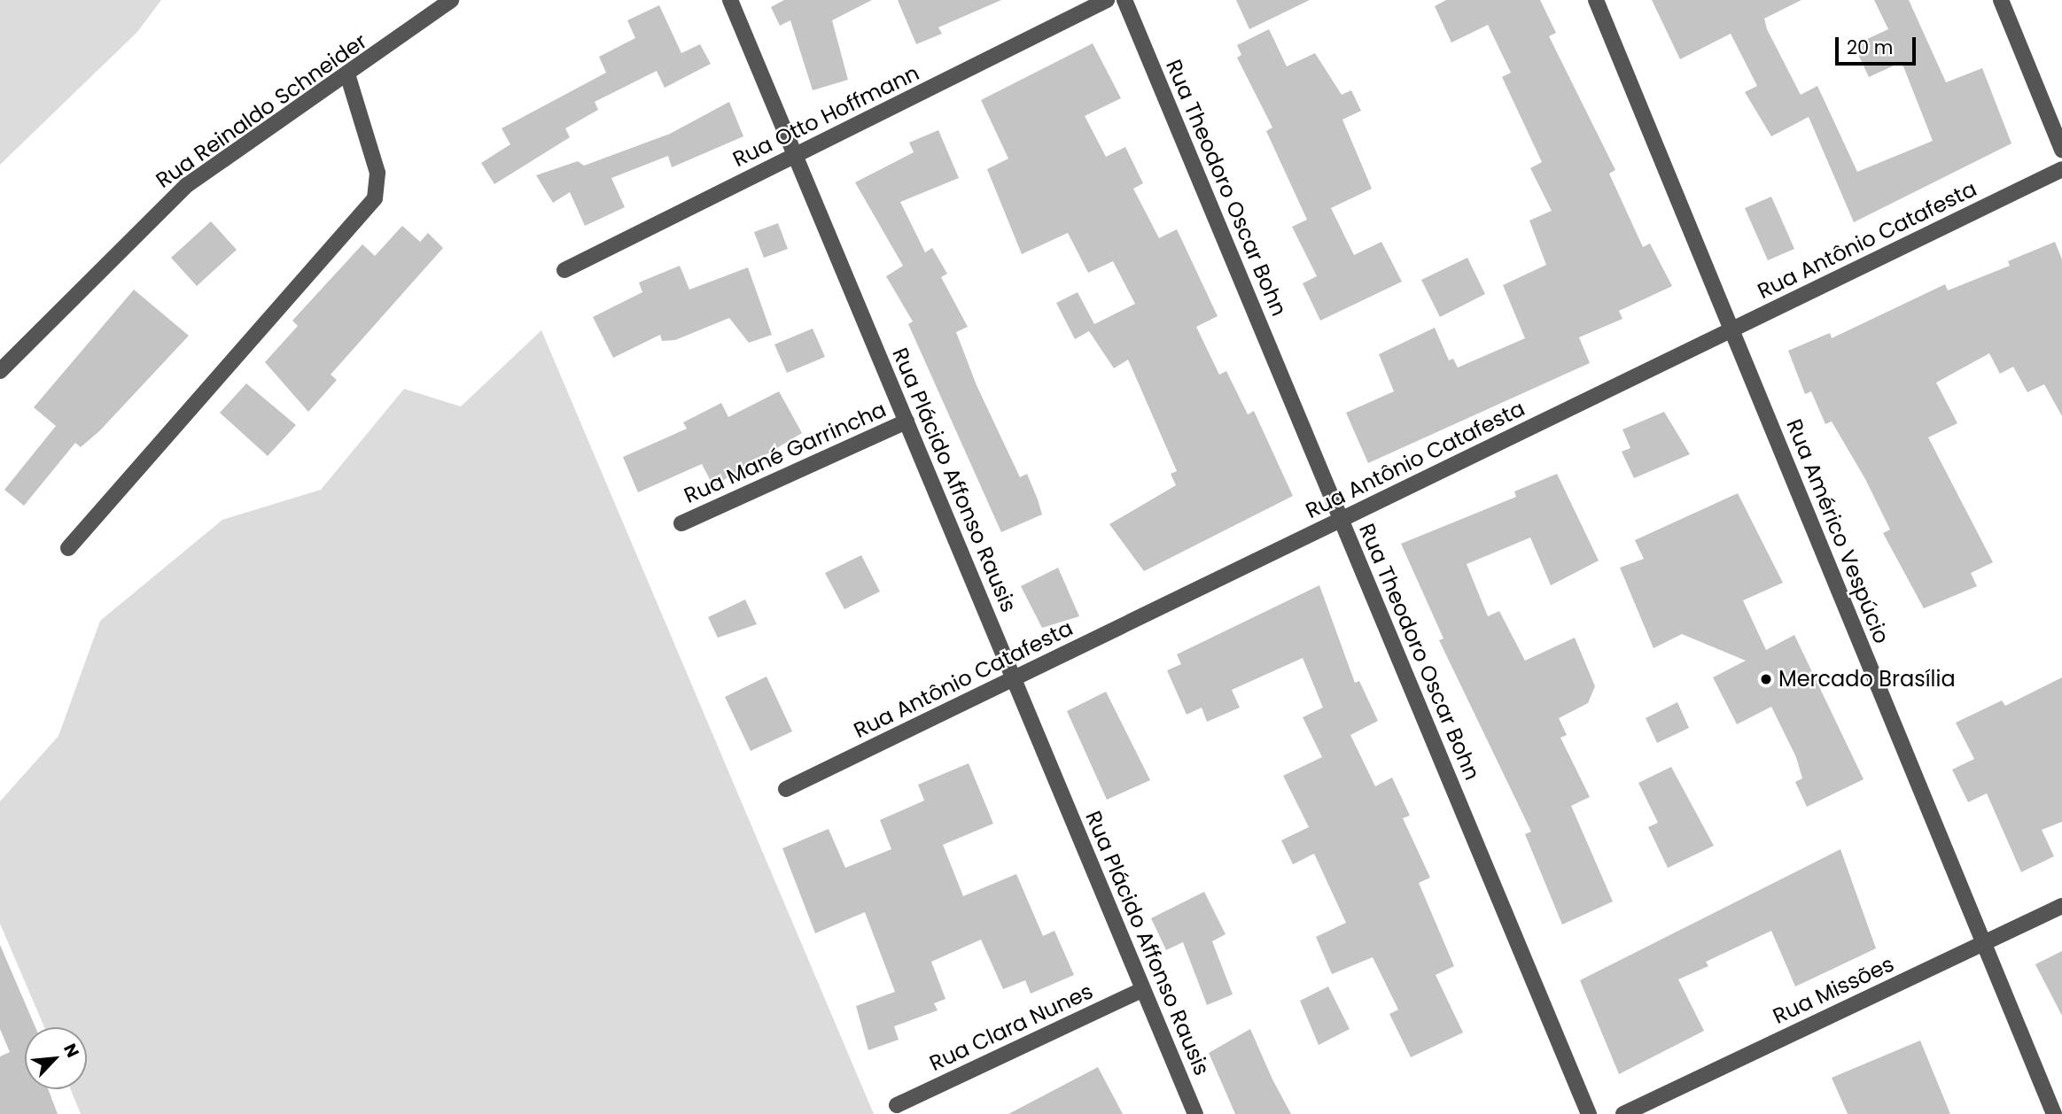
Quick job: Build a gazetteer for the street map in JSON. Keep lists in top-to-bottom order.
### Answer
{
  "streets": {
    "street": [
      "Rua Reinaldo Schneider",
      "Rua Otto Hoffmann",
      "Rua Theodoro Oscar Bohn",
      "Rua Antônio Catafesta",
      "Rua Mané Garrincha",
      "Rua Plácido Affonso Rausis",
      "Rua Américo Vespúcio",
      "Rua Missões",
      "Rua Clara Nunes"
    ]
  },
  "crossings": [
    ["Rua Otto Hoffmann", "Rua Plácido Affonso Rausis"],
    ["Rua Theodoro Oscar Bohn", "Rua Antônio Catafesta"],
    ["Rua Antônio Catafesta", "Rua Plácido Affonso Rausis"],
    ["Rua Antônio Catafesta", "Rua Américo Vespúcio"],
    ["Rua Mané Garrincha", "Rua Plácido Affonso Rausis"],
    ["Rua Plácido Affonso Rausis", "Rua Clara Nunes"],
    ["Rua Américo Vespúcio", "Rua Missões"]
  ],
  "places": ["Mercado Brasília"],
  "scale_bar": "20 m",
  "north": "top right"
}
